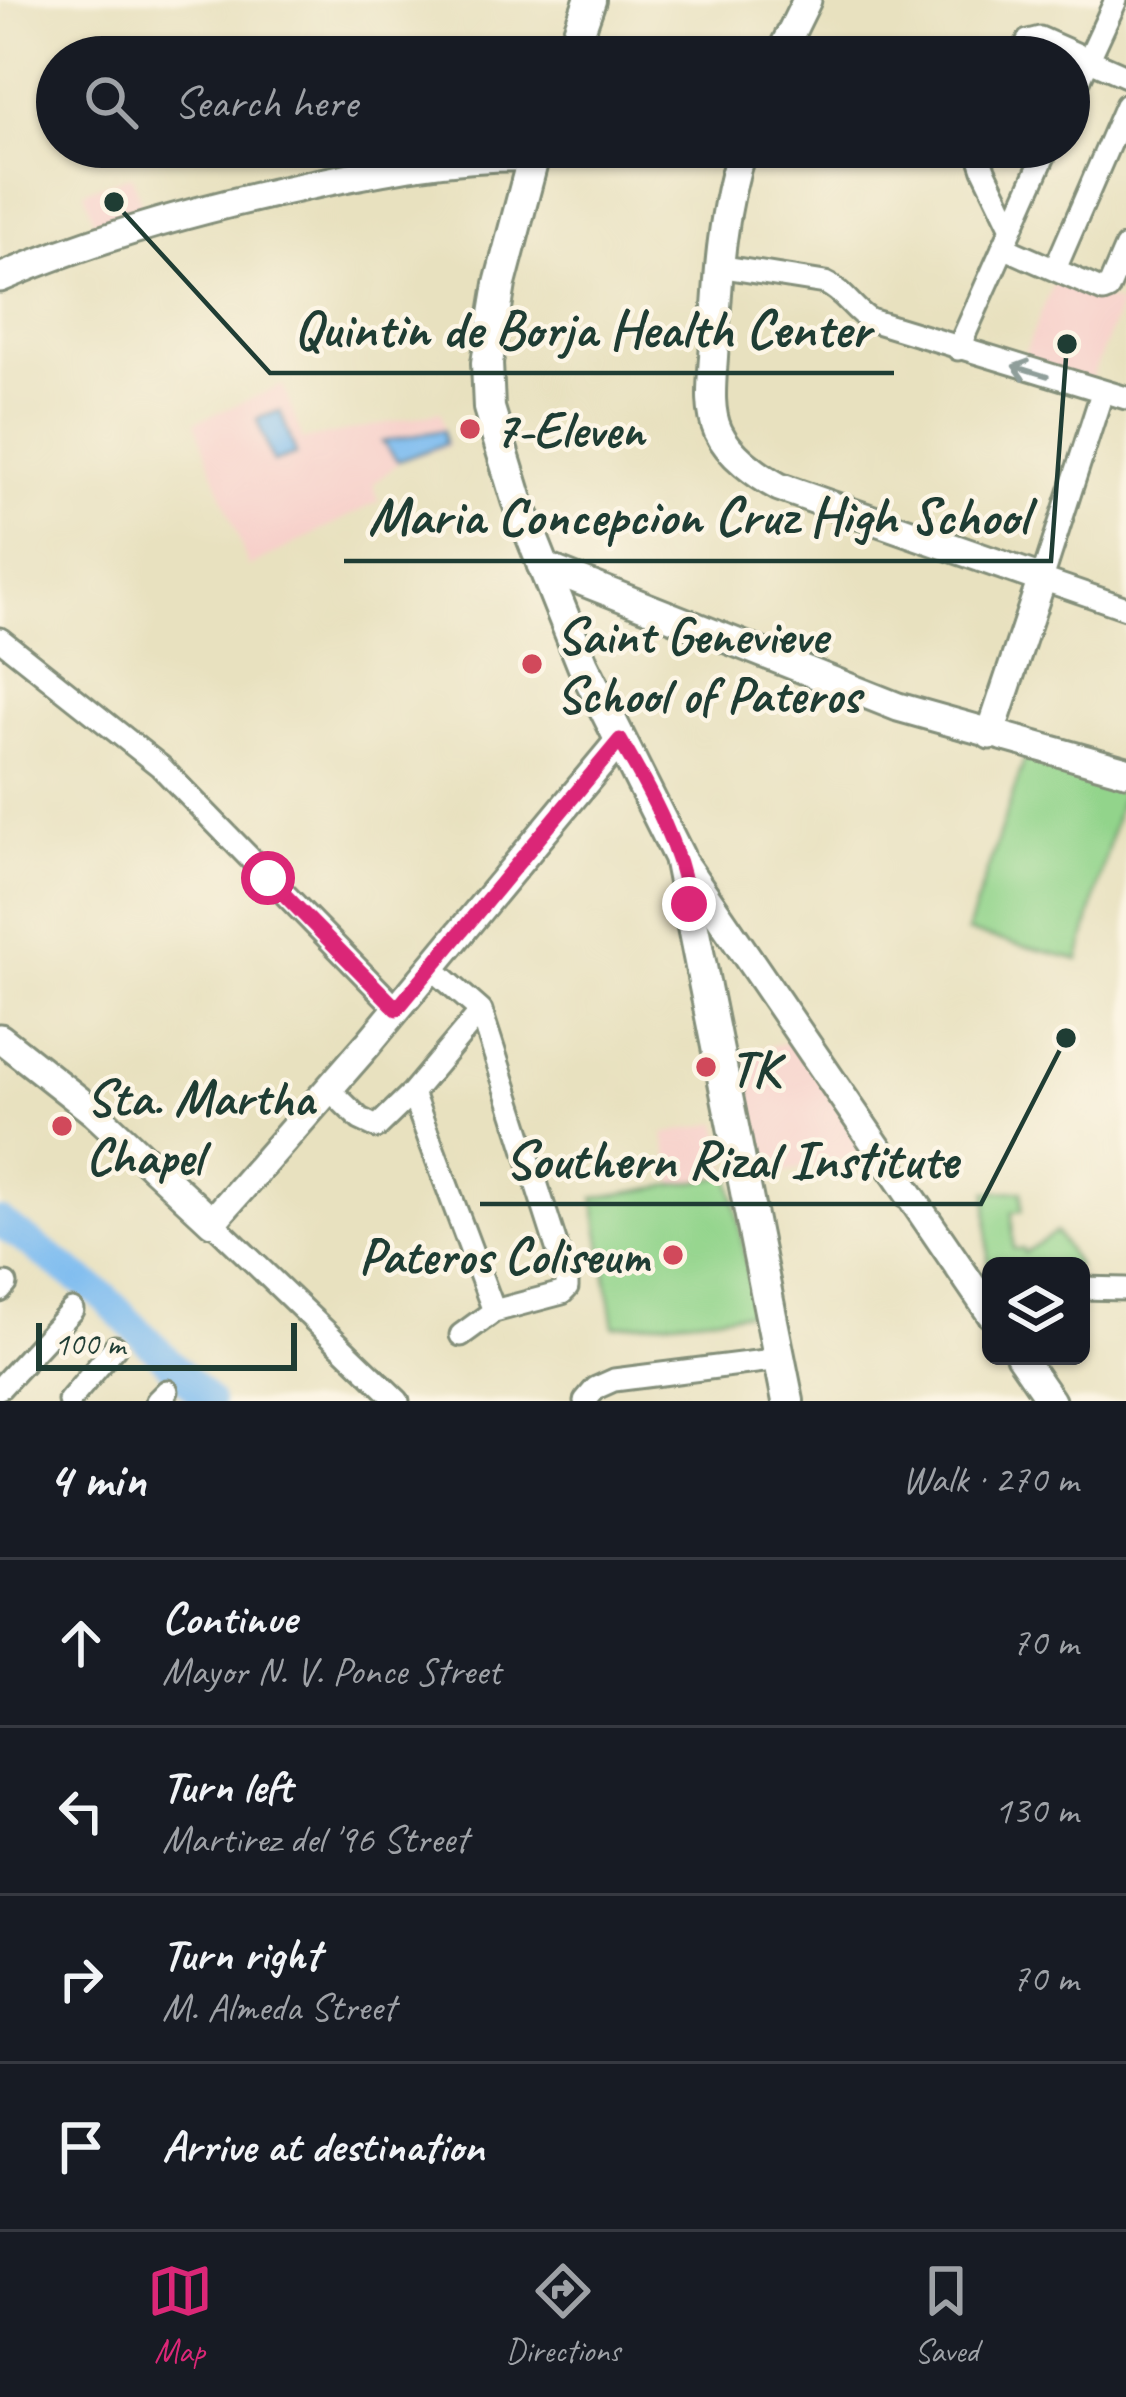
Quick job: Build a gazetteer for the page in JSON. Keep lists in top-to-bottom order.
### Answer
{
  "places": [
    "Quintin de Borja Health Center",
    "Maria Concepcion Cruz High School",
    "7-Eleven",
    "Saint Genevieve School of Pateros",
    "Southern Rizal Institute",
    "TK",
    "Sta. Martha Chapel",
    "Pateros Coliseum"
  ],
  "scale_bar": "100 m",
  "page": {
    "search": "Search here",
    "scale": "100 m",
    "heading": ["4 min", "Walk · 270 m"],
    "list": [
      ["Continue", "Mayor N. V. Ponce Street", "70 m"],
      ["Turn left", "Martirez del '96 Street", "130 m"],
      ["Turn right", "M. Almeda Street", "70 m"],
      "Arrive at destination"
    ],
    "nav": ["Map", "Directions", "Saved"]
  }
}
